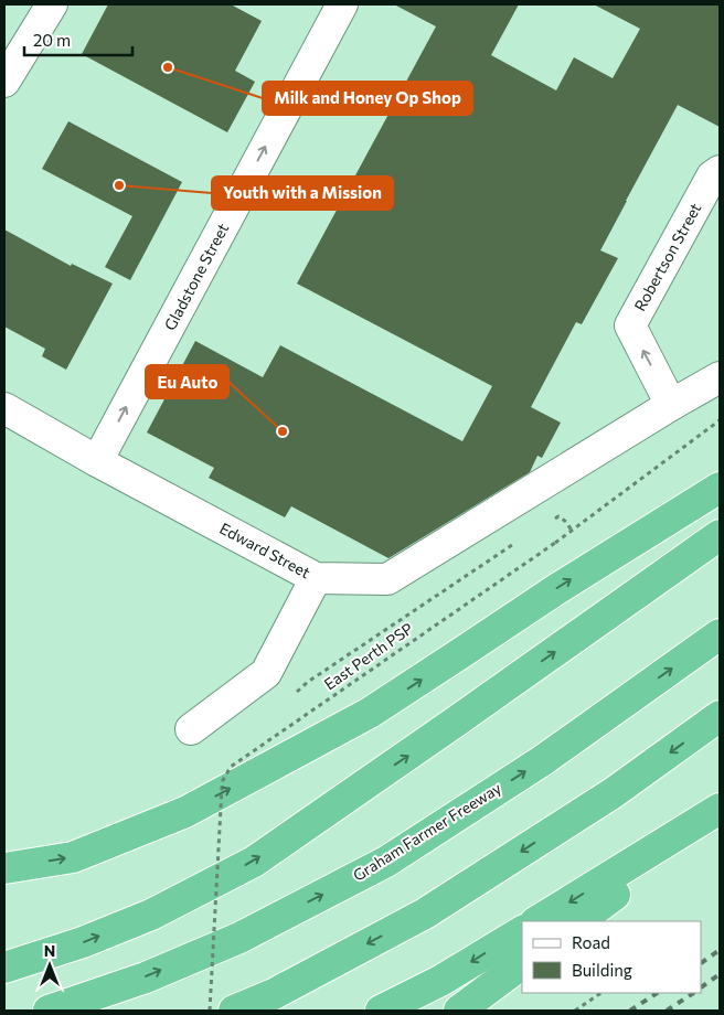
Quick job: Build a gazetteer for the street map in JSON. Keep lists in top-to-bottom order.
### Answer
{
  "streets": {
    "highway": ["Graham Farmer Freeway"],
    "street": ["Robertson Street", "Gladstone Street", "Edward Street"],
    "path": ["East Perth PSP"]
  },
  "crossings": [
    ["Robertson Street", "Edward Street"],
    ["Gladstone Street", "Edward Street"]
  ],
  "one_way": ["Robertson Street", "Gladstone Street"],
  "places": ["Milk and Honey Op Shop", "Youth with a Mission", "Eu Auto"],
  "legend": ["Road", "Building"],
  "scale_bar": "20 m",
  "north": "top"
}
